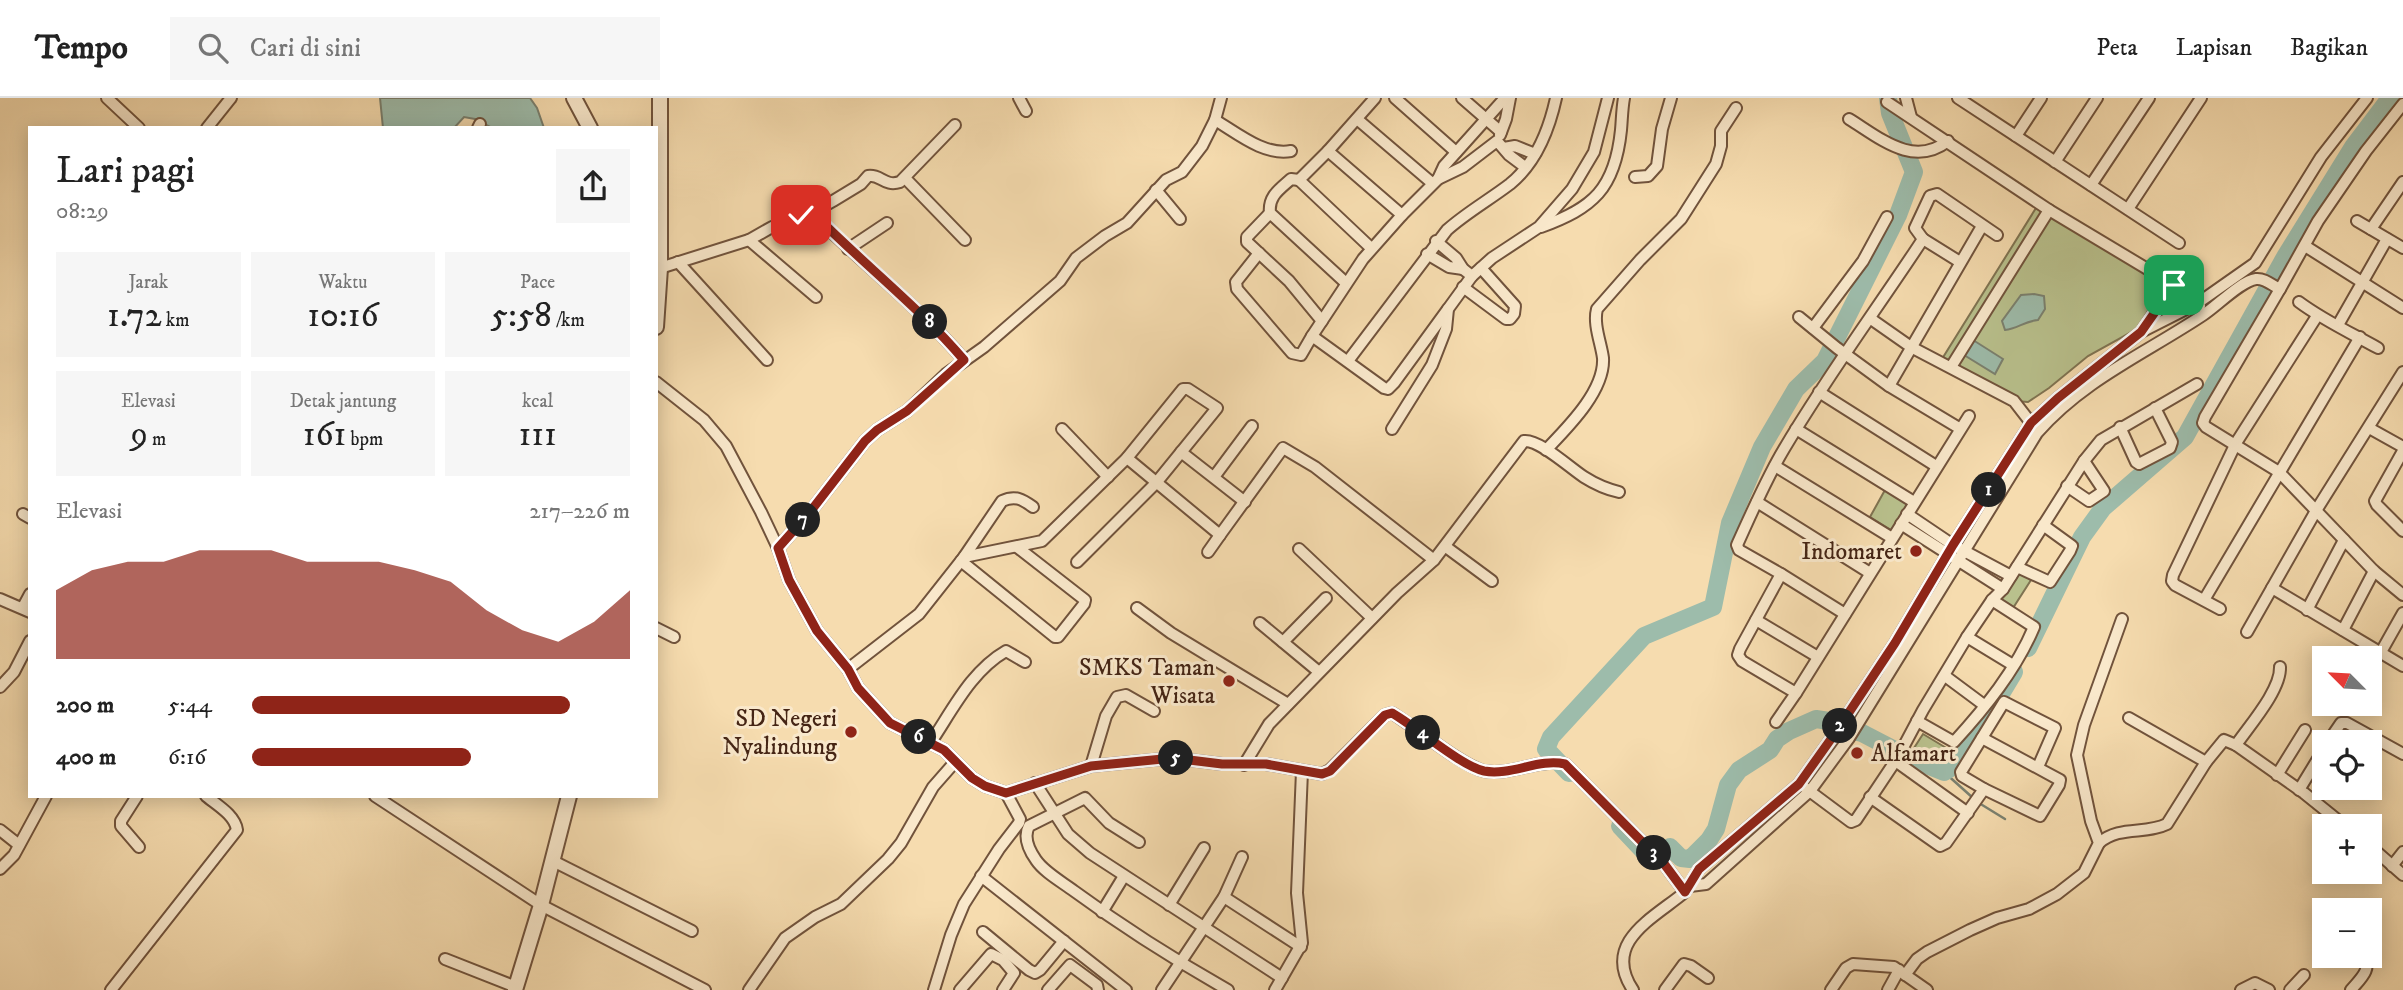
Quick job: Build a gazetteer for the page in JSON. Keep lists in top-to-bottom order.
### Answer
{
  "places": [
    "Indomaret",
    "SMKS Taman Wisata",
    "SD Negeri Nyalindung",
    "Alfamart"
  ],
  "north": "top left",
  "page": {
    "header": "Tempo",
    "search": "Cari di sini",
    "nav": ["Peta", "Lapisan", "Bagikan"],
    "heading": ["Lari pagi", "08:29"],
    "stats": [
      ["Jarak", "1.72 km"],
      ["Waktu", "10:16"],
      ["Pace", "5:58 /km"],
      ["Elevasi", "9 m"],
      ["Detak jantung", "161 bpm"],
      ["kcal", "111"]
    ],
    "pins": [
      "8",
      "1",
      "7",
      "2",
      "4",
      "6",
      "5",
      "3"
    ],
    "chart": ["Elevasi", "217–226 m"],
    "map_buttons": ["+", "−"],
    "list": [
      {
        "name": "200 m",
        "note": "5:44"
      },
      {
        "name": "400 m",
        "note": "6:16"
      }
    ]
  }
}
